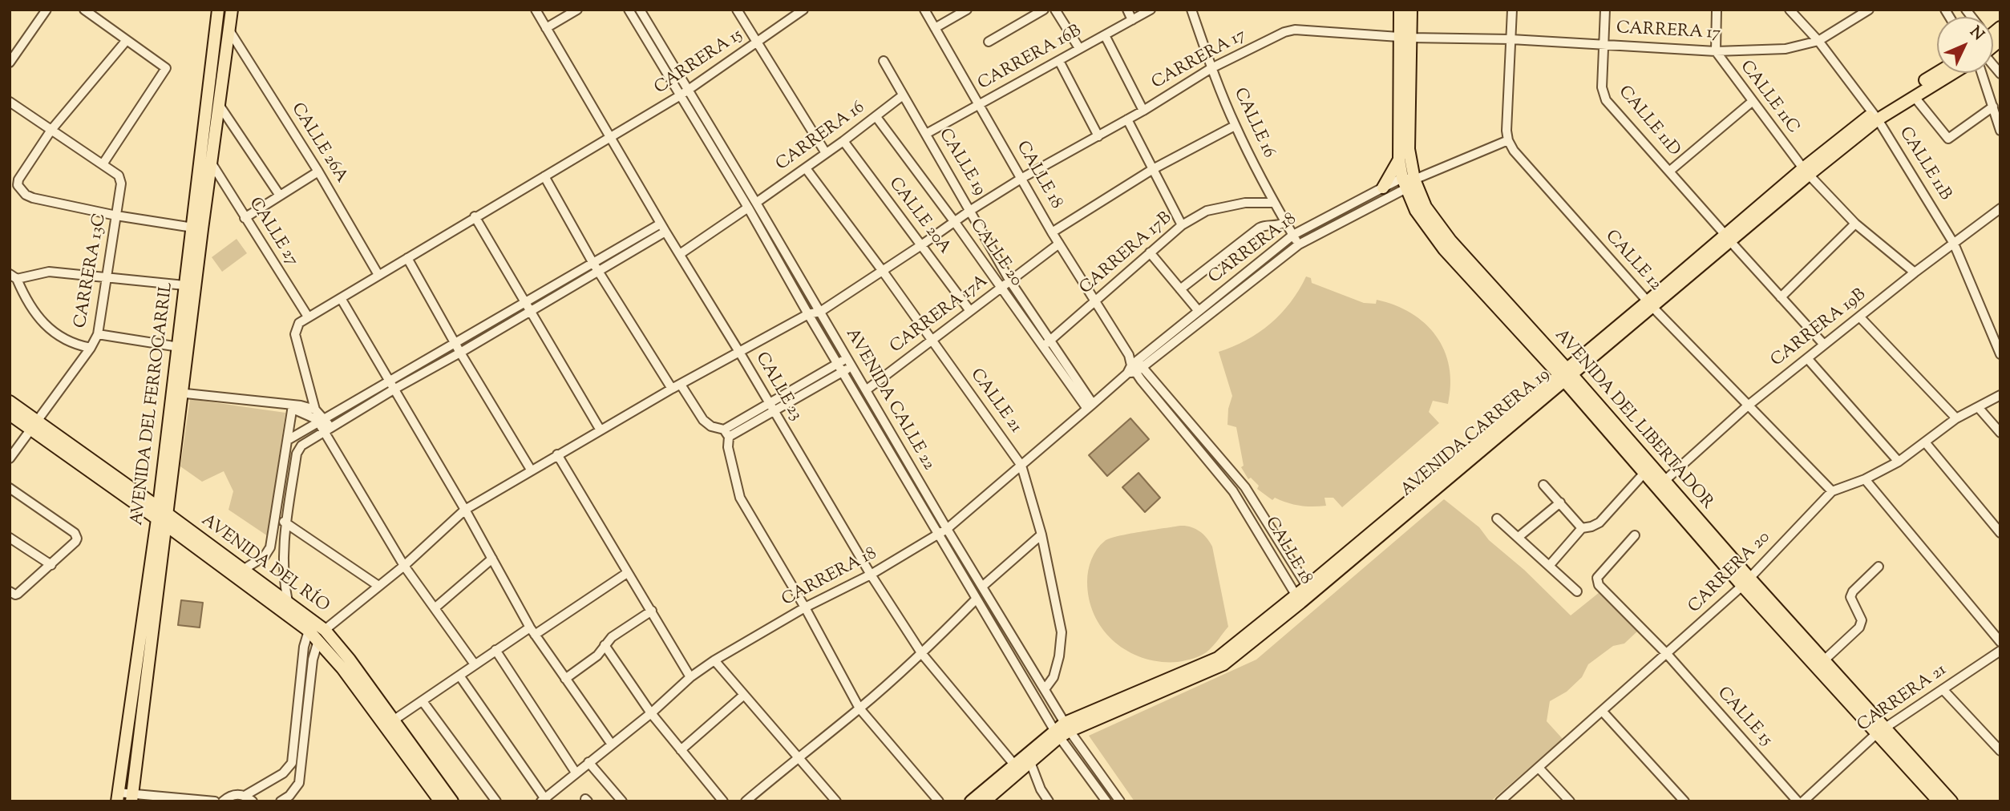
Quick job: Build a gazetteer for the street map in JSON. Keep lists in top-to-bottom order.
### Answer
{
  "streets": {
    "main road": [
      "AVENIDA DEL FERROCARRIL",
      "AVENIDA DEL LIBERTADOR",
      "AVENIDA CARRERA 19",
      "AVENIDA DEL RÍO"
    ],
    "street": [
      "CARRERA 17",
      "CARRERA 16B",
      "CARRERA 15",
      "CALLE 11C",
      "CALLE 11D",
      "CALLE 16",
      "CARRERA 16",
      "CALLE 26A",
      "CALLE 19",
      "CALLE 11B",
      "CALLE 18",
      "CALLE 20A",
      "CALLE 27",
      "CARRERA 18",
      "CALLE 20",
      "CARRERA 17B",
      "CALLE 12",
      "CARRERA 13C",
      "CARRERA 17A",
      "CARRERA 19B",
      "CALLE 23",
      "AVENIDA CALLE 22",
      "CALLE 21",
      "CARRERA 20",
      "CARRERA 21",
      "CALLE 15"
    ]
  },
  "crossings": [
    ["CARRERA 17", "CALLE 11C"],
    ["CARRERA 17", "CALLE 11D"],
    ["CARRERA 17", "CALLE 16"],
    ["CARRERA 17", "CALLE 19"],
    ["CARRERA 17", "CALLE 11B"],
    ["CARRERA 17", "CALLE 18"],
    ["CARRERA 17", "CALLE 20A"],
    ["CARRERA 17", "CALLE 20"],
    ["CARRERA 17", "AVENIDA CALLE 22"],
    ["CARRERA 17", "CALLE 21"],
    ["CARRERA 17", "AVENIDA DEL LIBERTADOR"],
    ["CARRERA 16B", "CALLE 19"],
    ["CARRERA 16B", "CALLE 18"],
    ["CARRERA 15", "CALLE 26A"],
    ["CARRERA 15", "CALLE 27"],
    ["CARRERA 15", "CALLE 23"],
    ["CARRERA 15", "AVENIDA CALLE 22"],
    ["CALLE 11C", "CARRERA 19B"],
    ["CALLE 11C", "AVENIDA CARRERA 19"],
    ["CALLE 11D", "CARRERA 19B"],
    ["CALLE 11D", "AVENIDA CARRERA 19"],
    ["CALLE 16", "CARRERA 18"],
    ["CALLE 16", "CARRERA 17B"],
    ["CARRERA 16", "CALLE 19"],
    ["CARRERA 16", "CALLE 20A"],
    ["CARRERA 16", "CALLE 20"],
    ["CARRERA 16", "CALLE 23"],
    ["CARRERA 16", "AVENIDA CALLE 22"],
    ["CARRERA 16", "CALLE 21"],
    ["CALLE 26A", "AVENIDA DEL FERROCARRIL"],
    ["CALLE 19", "CALLE 20"],
    ["CALLE 19", "CARRERA 17A"],
    ["CALLE 11B", "CARRERA 19B"],
    ["CALLE 11B", "AVENIDA CARRERA 19"],
    ["CALLE 18", "CARRERA 18"],
    ["CALLE 18", "CARRERA 17B"],
    ["CALLE 18", "CARRERA 17A"],
    ["CALLE 18", "AVENIDA CARRERA 19"],
    ["CALLE 20A", "CARRERA 17A"],
    ["CALLE 27", "AVENIDA DEL FERROCARRIL"],
    ["CARRERA 18", "CALLE 20"],
    ["CARRERA 18", "CALLE 23"],
    ["CARRERA 18", "AVENIDA CALLE 22"],
    ["CARRERA 18", "CALLE 21"],
    ["CARRERA 18", "AVENIDA DEL LIBERTADOR"],
    ["CALLE 20", "CARRERA 17B"],
    ["CALLE 20", "CARRERA 17A"],
    ["CALLE 12", "CARRERA 19B"],
    ["CALLE 12", "AVENIDA CARRERA 19"],
    ["CALLE 12", "CARRERA 20"],
    ["CARRERA 13C", "AVENIDA DEL RÍO"],
    ["CARRERA 17A", "AVENIDA CALLE 22"],
    ["CARRERA 17A", "CALLE 21"],
    ["CARRERA 19B", "AVENIDA DEL LIBERTADOR"],
    ["CALLE 23", "AVENIDA CARRERA 19"],
    ["AVENIDA CALLE 22", "CALLE 21"],
    ["AVENIDA CALLE 22", "AVENIDA CARRERA 19"],
    ["AVENIDA DEL FERROCARRIL", "AVENIDA DEL RÍO"],
    ["AVENIDA DEL LIBERTADOR", "AVENIDA CARRERA 19"],
    ["AVENIDA DEL LIBERTADOR", "CARRERA 20"],
    ["AVENIDA DEL LIBERTADOR", "CARRERA 21"],
    ["CARRERA 20", "CALLE 15"]
  ],
  "north": "top right"
}
